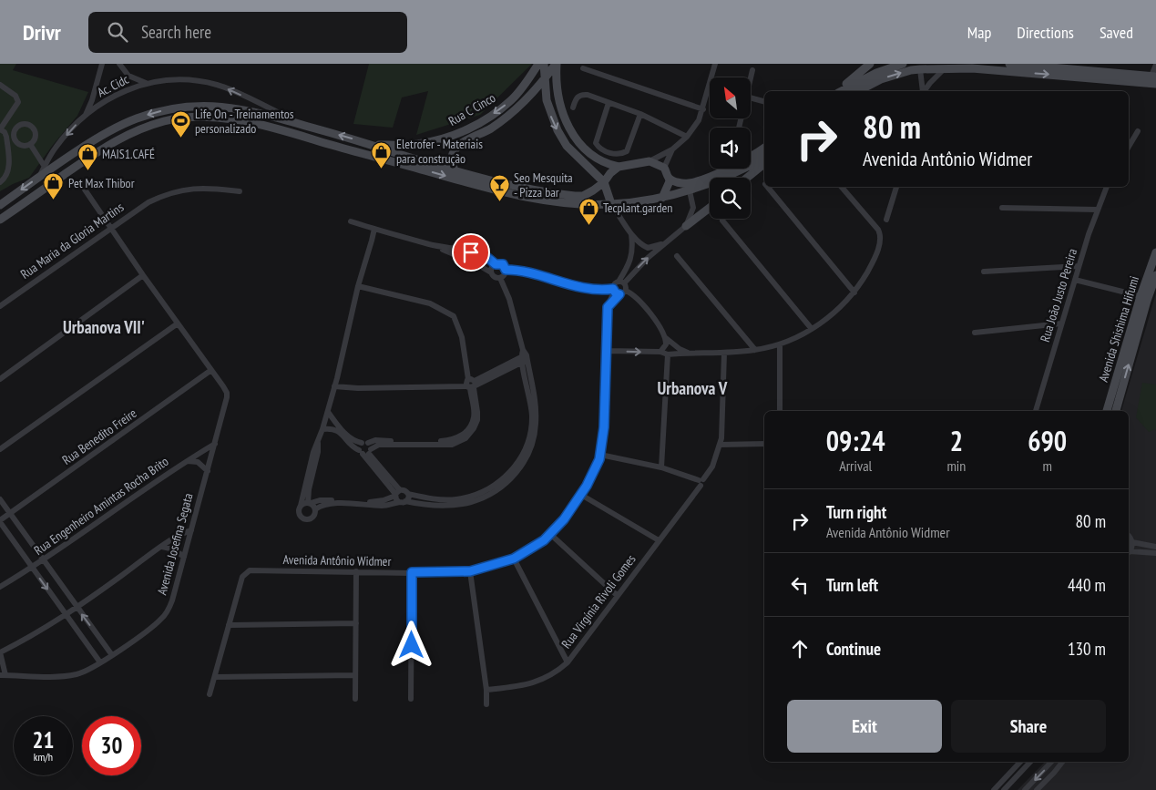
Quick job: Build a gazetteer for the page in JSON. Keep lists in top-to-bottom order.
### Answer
{
  "streets": {
    "street": [
      "Ac. Cidc",
      "Rua C Cinco",
      "Rua Maria da Gloria Martins",
      "Rua João Justo Pereira",
      "Avenida Shishima Hifumi",
      "Rua Benedito Freire",
      "Rua Engenheiro Amintas Rocha Brito",
      "Avenida Josefina Segata",
      "Avenida Antônio Widmer",
      "Rua Virgínia Rivoli Gomes"
    ]
  },
  "crossings": [
    ["Rua Benedito Freire", "Avenida Josefina Segata"],
    ["Rua Engenheiro Amintas Rocha Brito", "Avenida Josefina Segata"]
  ],
  "one_way": ["Rua C Cinco"],
  "districts": ["Urbanova VII'", "Urbanova V"],
  "places": {
    "sports": ["Life On - Treinamentos personalizado"],
    "shop": [
      "Eletrofer - Materiais para construção",
      "MAIS1.CAFÉ",
      "Pet Max Thibor",
      "Tecplant.garden"
    ],
    "bar": ["Seo Mesquita - Pizza bar"]
  },
  "north": "top left",
  "page": {
    "header": "Drivr",
    "search": "Search here",
    "nav": ["Map", "Directions", "Saved"],
    "turn": ["80 m", "Avenida Antônio Widmer"],
    "eta": [
      "09:24",
      "Arrival",
      "2",
      "min",
      "690",
      "m"
    ],
    "list": [
      {
        "name": "Turn right",
        "note": "Avenida Antônio Widmer",
        "value": "80 m"
      },
      {
        "name": "Turn left",
        "value": "440 m"
      },
      {
        "name": "Continue",
        "value": "130 m"
      }
    ],
    "buttons": ["Exit", "Share"],
    "speed": "21 km/h",
    "limit": "30"
  }
}
